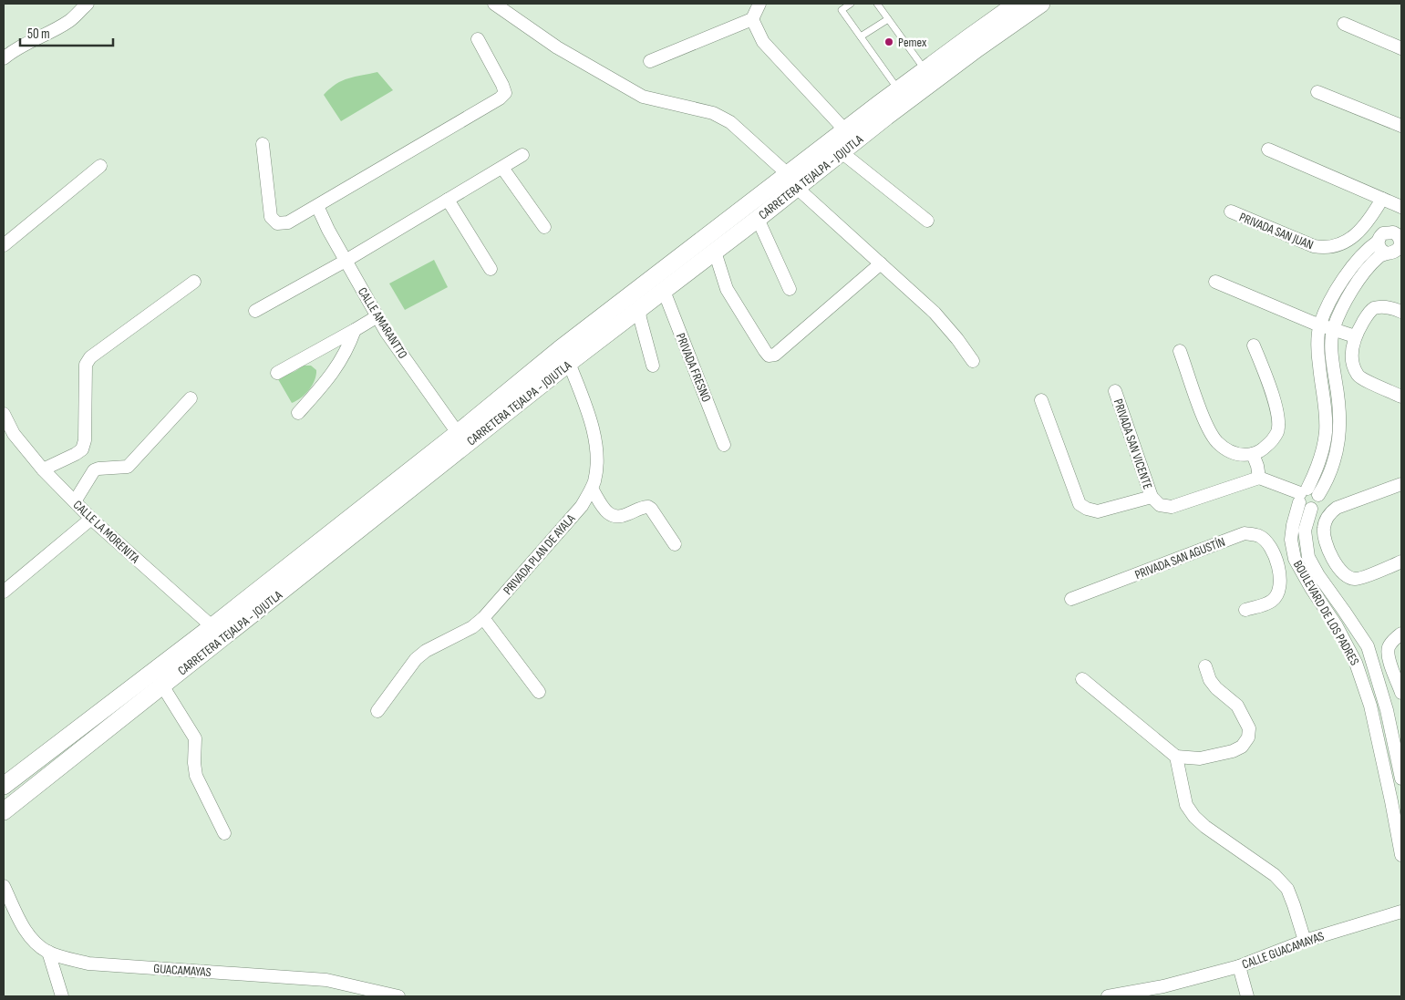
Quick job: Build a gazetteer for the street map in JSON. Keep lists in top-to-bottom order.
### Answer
{
  "streets": {
    "main road": ["CARRETERA TEJALPA - JOJUTLA"],
    "street": [
      "PRIVADA SAN JUAN",
      "CALLE AMARANTTO",
      "PRIVADA FRESNO",
      "PRIVADA SAN VICENTE",
      "CALLE LA MORENITA",
      "PRIVADA PLAN DE AYALA",
      "PRIVADA SAN AGUSTÍN",
      "BOULEVARD DE LOS PADRES",
      "CALLE GUACAMAYAS",
      "GUACAMAYAS"
    ]
  },
  "crossings": [
    ["CARRETERA TEJALPA - JOJUTLA", "CALLE AMARANTTO"],
    ["CARRETERA TEJALPA - JOJUTLA", "PRIVADA FRESNO"],
    ["CARRETERA TEJALPA - JOJUTLA", "CALLE LA MORENITA"],
    ["CARRETERA TEJALPA - JOJUTLA", "PRIVADA PLAN DE AYALA"]
  ],
  "places": ["Pemex"],
  "scale_bar": "50 m"
}
